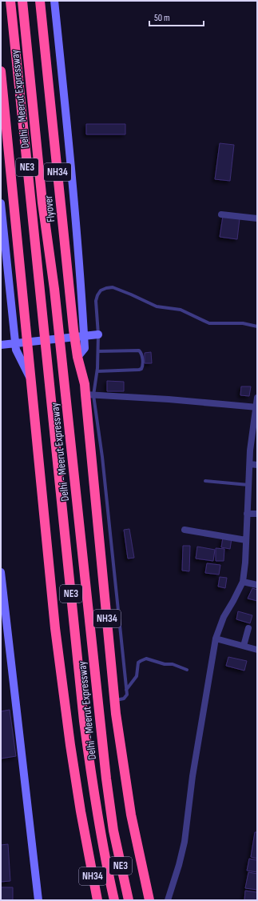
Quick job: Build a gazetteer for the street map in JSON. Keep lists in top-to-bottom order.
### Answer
{
  "streets": {
    "highway": [
      "Delhi - Meerut Expressway",
      "NE3",
      "NH34",
      "Flyover"
    ]
  },
  "crossings": [
    ["NH34", "Flyover"]
  ],
  "scale_bar": "50 m"
}
